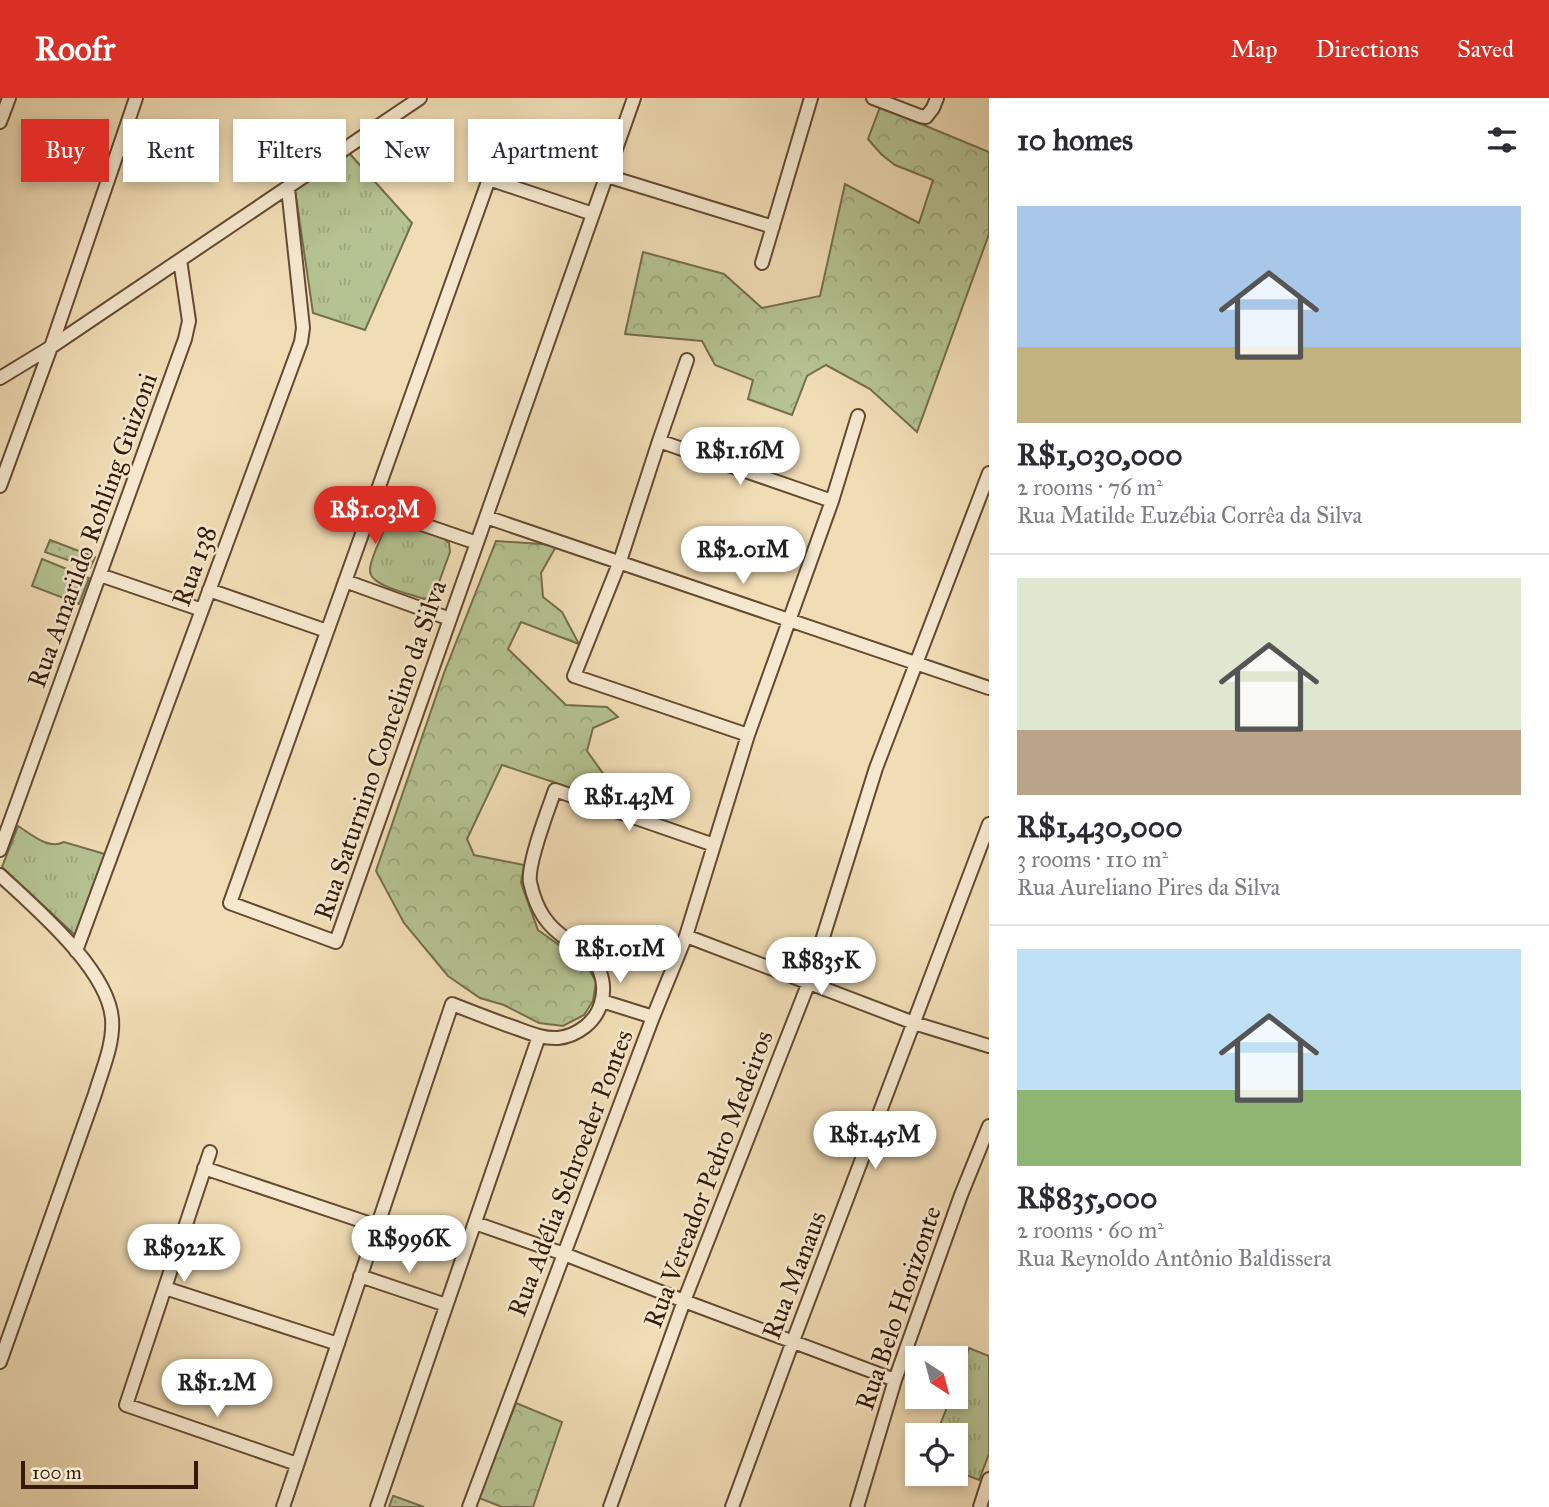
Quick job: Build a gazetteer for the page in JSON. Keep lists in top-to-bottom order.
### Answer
{
  "streets": {
    "street": [
      "Rua Amarildo Rohling Guizoni",
      "Rua 138",
      "Rua Saturnino Concelino da Silva",
      "Rua Adélia Schroeder Pontes",
      "Rua Vereador Pedro Medeiros",
      "Rua Manaus",
      "Rua Belo Horizonte"
    ]
  },
  "scale_bar": "100 m",
  "north": "bottom right",
  "page": {
    "header": "Roofr",
    "nav": ["Map", "Directions", "Saved"],
    "heading": "10 homes",
    "chip": [
      "Buy",
      "Rent",
      "Filters",
      "New",
      "Apartment"
    ],
    "list": [
      {
        "name": "R$1,030,000",
        "note": "2 rooms · 76 m² · Rua Matilde Euzébia Corrêa da Silva"
      },
      {
        "name": "R$1,430,000",
        "note": "3 rooms · 110 m² · Rua Aureliano Pires da Silva"
      },
      {
        "name": "R$835,000",
        "note": "2 rooms · 60 m² · Rua Reynoldo Antônio Baldissera"
      }
    ],
    "price": [
      "R$1.16M",
      "R$1.03M",
      "R$2.01M",
      "R$1.43M",
      "R$1.01M",
      "R$835K",
      "R$1.45M",
      "R$996K",
      "R$922K",
      "R$1.2M"
    ],
    "scale": "100 m"
  }
}
